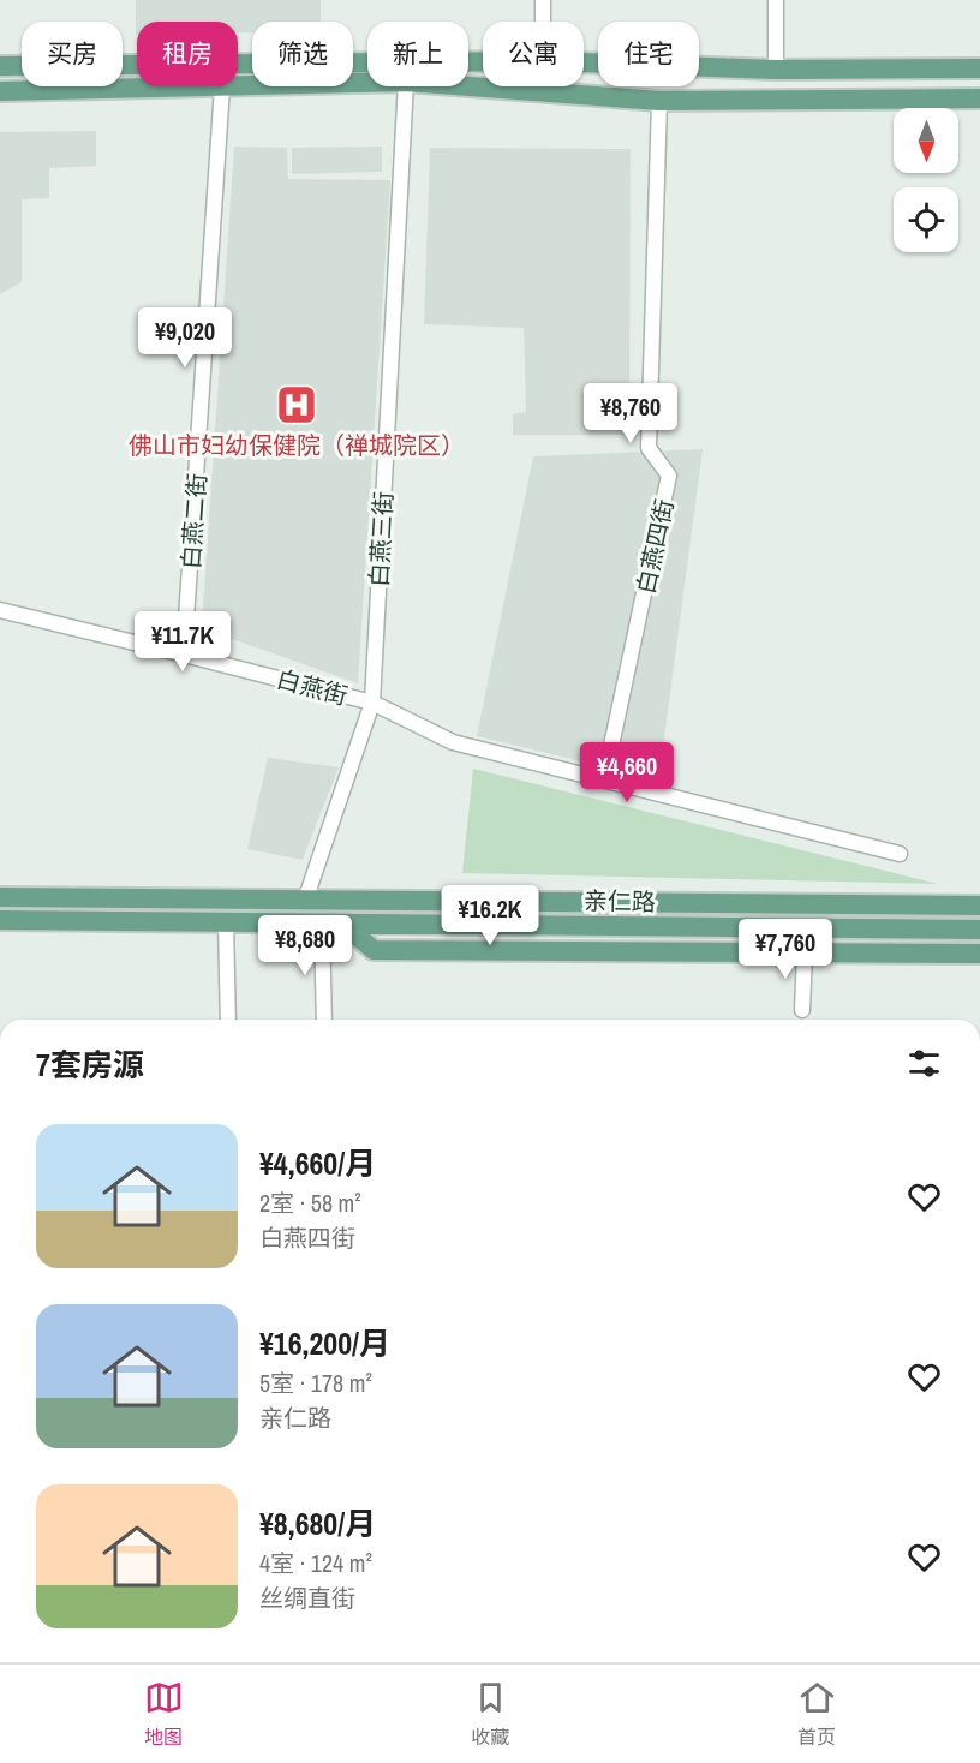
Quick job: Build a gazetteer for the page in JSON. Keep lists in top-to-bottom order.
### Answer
{
  "streets": {
    "main road": ["亲仁路"],
    "street": [
      "白燕二街",
      "白燕三街",
      "白燕四街",
      "白燕街"
    ]
  },
  "crossings": [
    ["白燕二街", "白燕街"],
    ["白燕三街", "白燕街"],
    ["白燕三街", "亲仁路"],
    ["白燕四街", "白燕街"]
  ],
  "places": {
    "hospital": ["佛山市妇幼保健院（禅城院区）"]
  },
  "north": "bottom",
  "page": {
    "chip": [
      "买房",
      "租房",
      "筛选",
      "新上",
      "公寓",
      "住宅"
    ],
    "price": [
      "¥9,020",
      "¥8,760",
      "¥11.7K",
      "¥4,660",
      "¥16.2K",
      "¥8,680",
      "¥7,760"
    ],
    "heading": "7套房源",
    "list": [
      {
        "name": "¥4,660/月",
        "note": "2室 · 58 m² · 白燕四街"
      },
      {
        "name": "¥16,200/月",
        "note": "5室 · 178 m² · 亲仁路"
      },
      {
        "name": "¥8,680/月",
        "note": "4室 · 124 m² · 丝绸直街"
      }
    ],
    "tabs": ["地图", "收藏", "首页"]
  }
}
